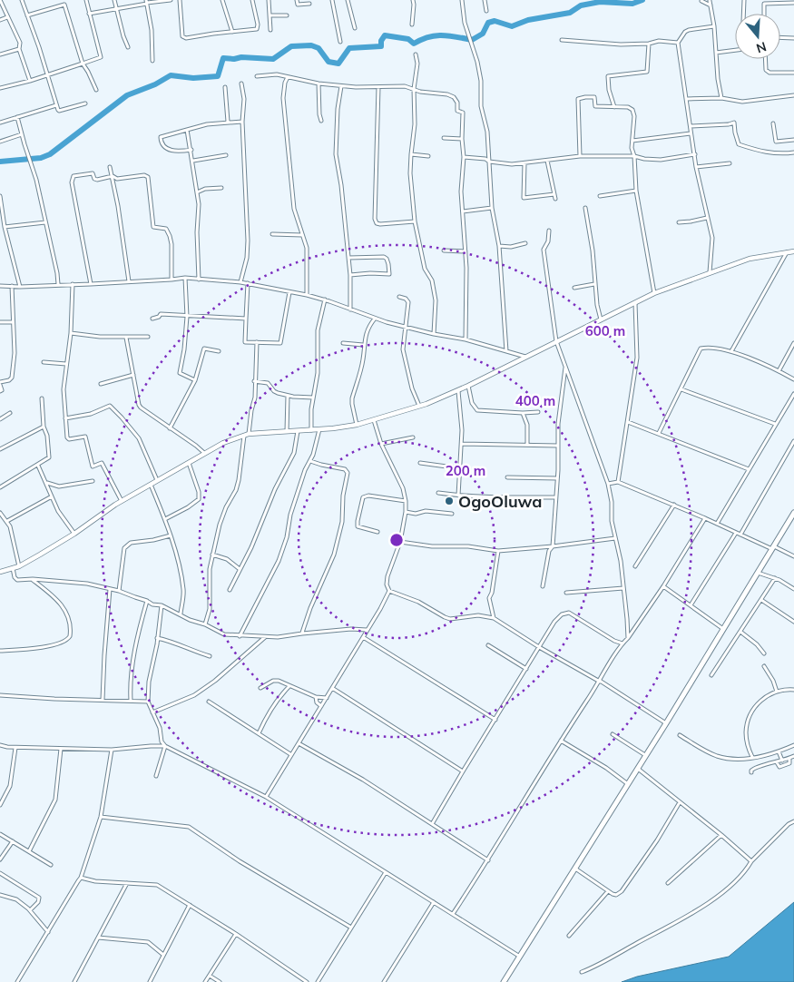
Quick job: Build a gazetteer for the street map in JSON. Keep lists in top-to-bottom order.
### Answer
{
  "places": ["OgoOluwa"],
  "north": "bottom",
  "rings": ["600 m", "400 m", "200 m"]
}
